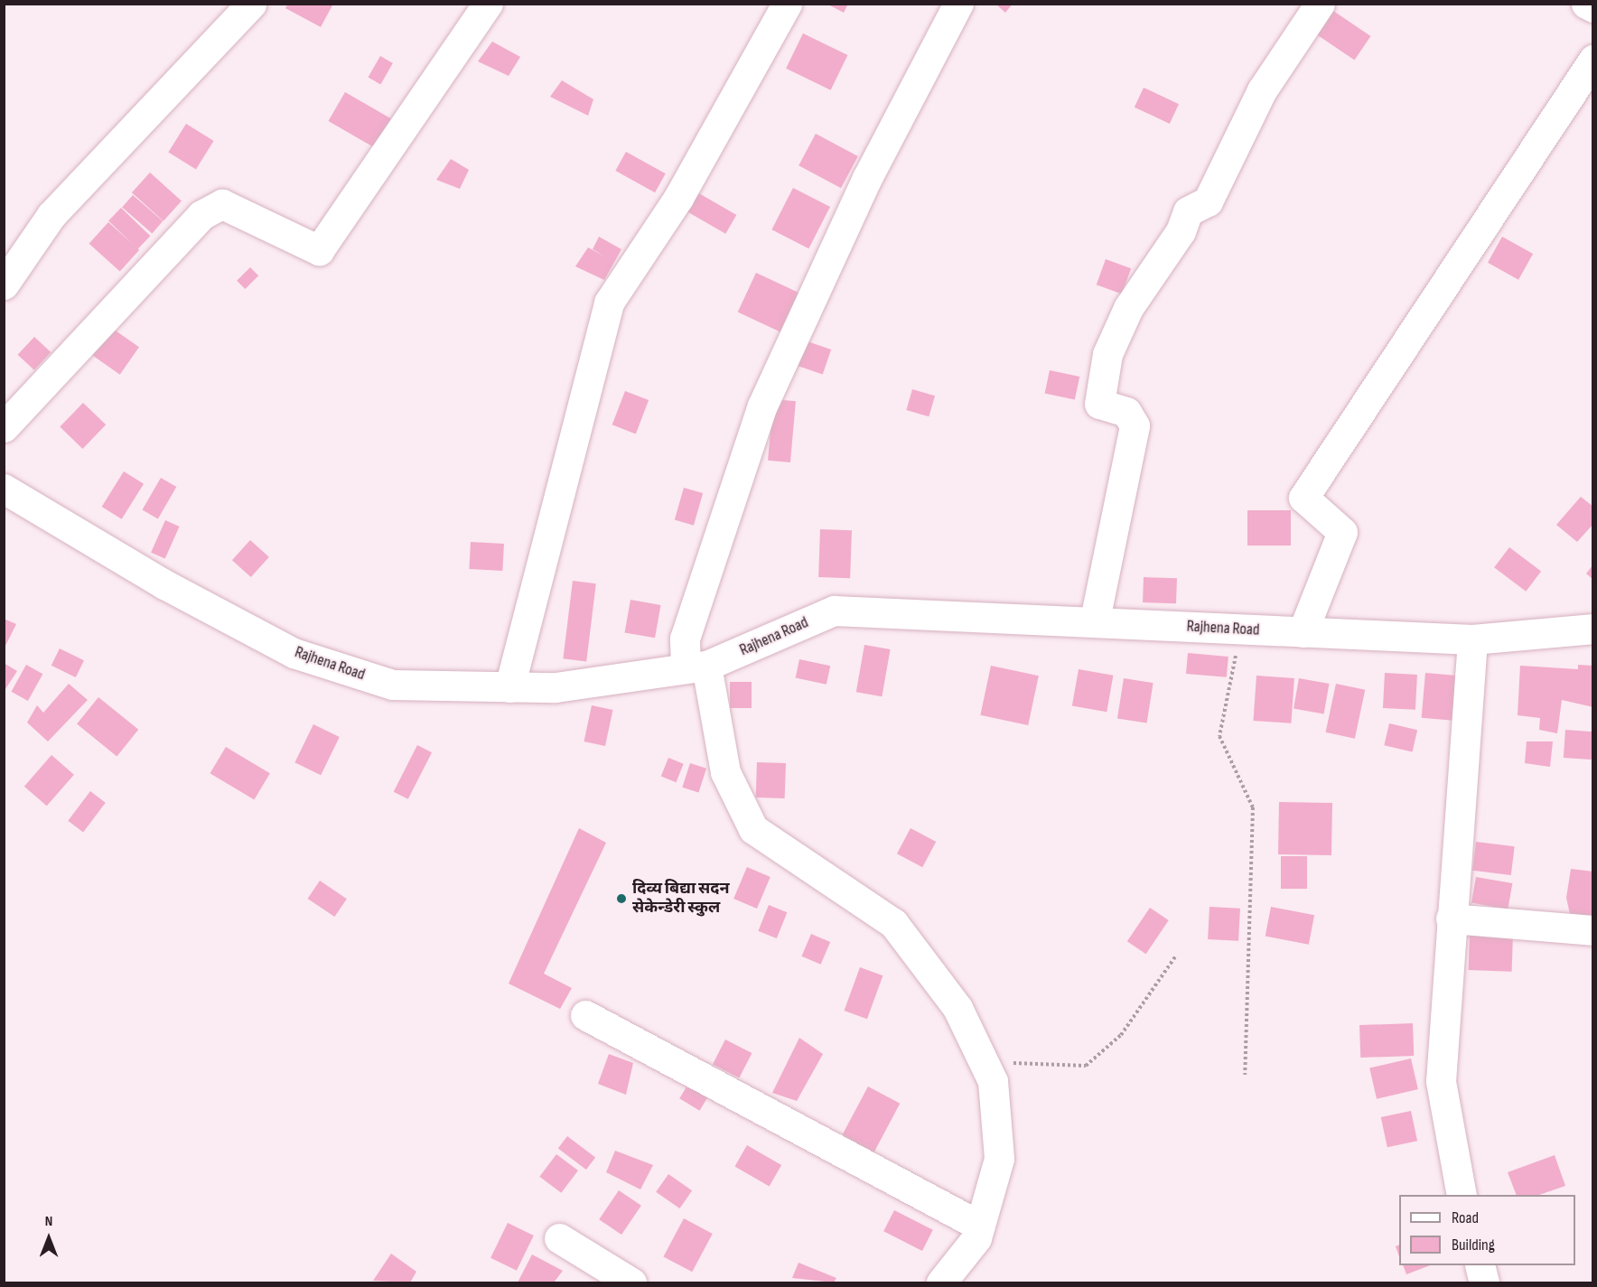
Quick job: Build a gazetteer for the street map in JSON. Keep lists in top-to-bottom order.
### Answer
{
  "streets": {
    "street": ["Rajhena Road"]
  },
  "places": ["दिव्य बिद्या सदन सेकेन्डेरी स्कुल"],
  "legend": ["Road", "Building"],
  "north": "top"
}
